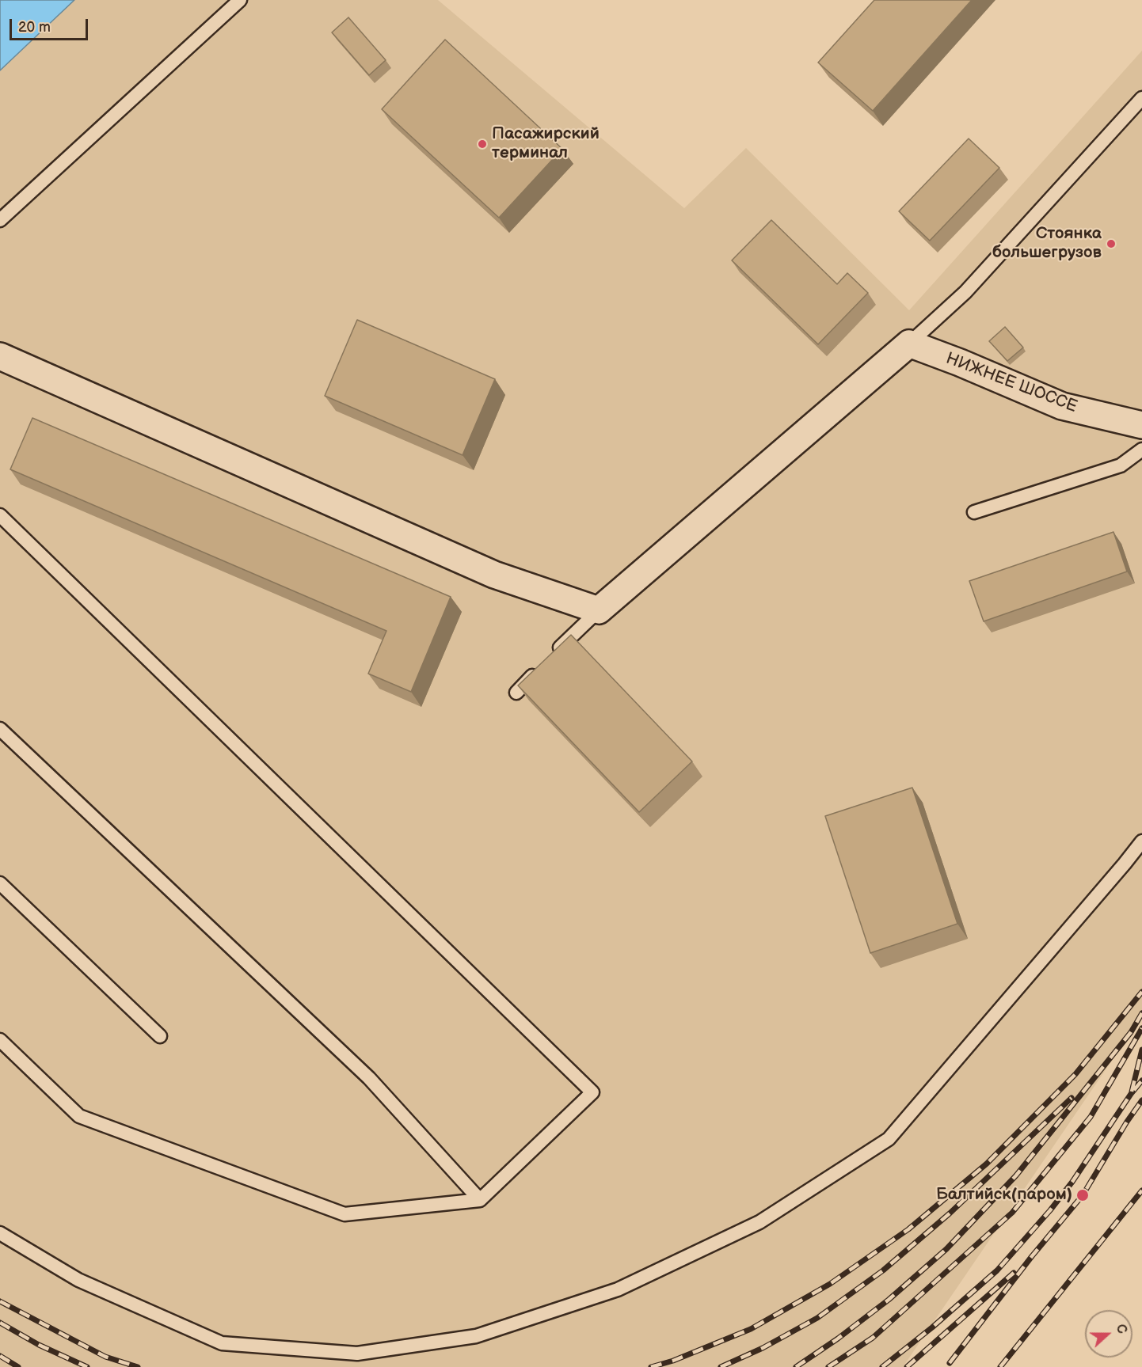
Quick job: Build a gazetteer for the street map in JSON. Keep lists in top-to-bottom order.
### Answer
{
  "streets": {
    "main road": ["НИЖНЕЕ ШОССЕ"]
  },
  "places": ["Пасажирский терминал", "Стоянка большегрузов", "Балтийск(паром)"],
  "scale_bar": "20 m",
  "north": "right"
}
